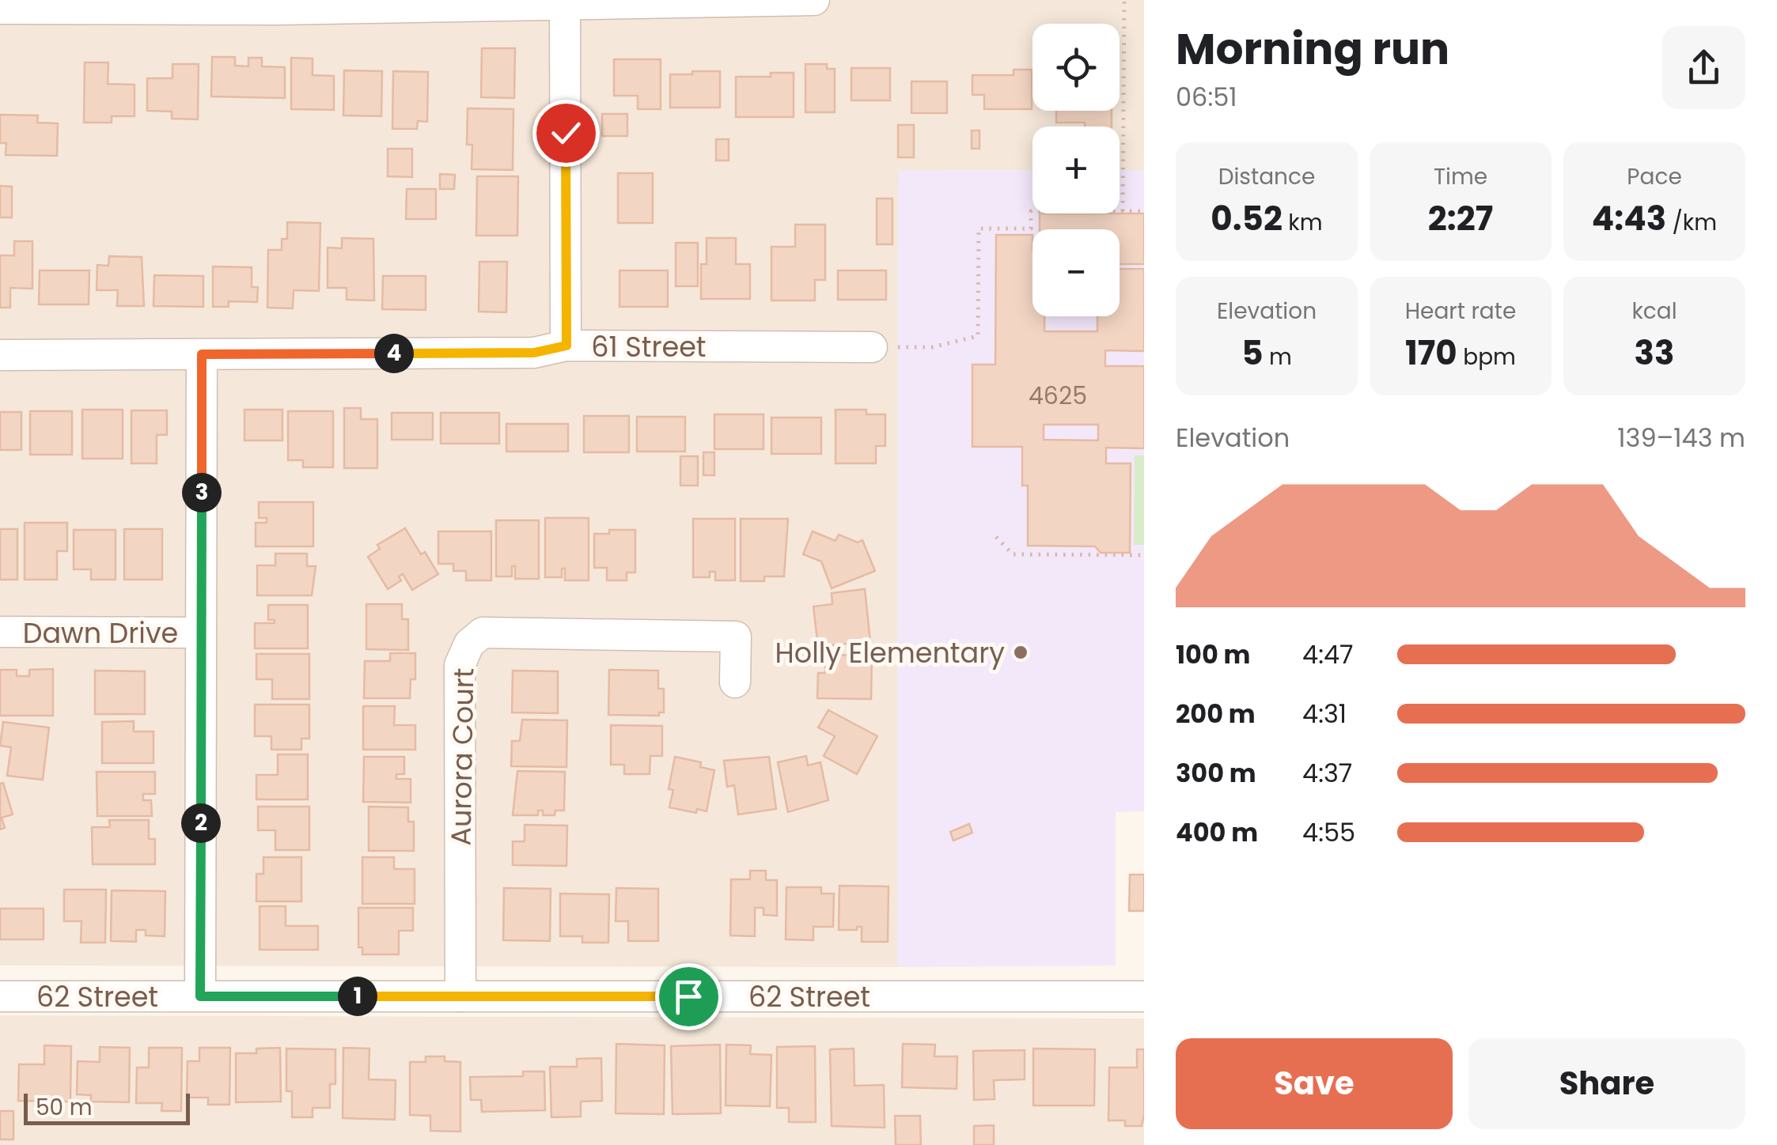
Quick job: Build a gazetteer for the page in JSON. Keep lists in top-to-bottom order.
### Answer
{
  "streets": {
    "street": [
      "61 Street",
      "Dawn Drive",
      "Aurora Court",
      "62 Street"
    ]
  },
  "crossings": [
    ["Aurora Court", "62 Street"]
  ],
  "places": ["Holly Elementary"],
  "house_numbers": ["4625"],
  "scale_bar": "50 m",
  "page": {
    "heading": ["Morning run", "06:51"],
    "map_buttons": ["+", "−"],
    "stats": [
      ["Distance", "0.52 km"],
      ["Time", "2:27"],
      ["Pace", "4:43 /km"],
      ["Elevation", "5 m"],
      ["Heart rate", "170 bpm"],
      ["kcal", "33"]
    ],
    "pins": [
      "4",
      "3",
      "2",
      "1"
    ],
    "chart": ["Elevation", "139–143 m"],
    "list": [
      {
        "name": "100 m",
        "note": "4:47"
      },
      {
        "name": "200 m",
        "note": "4:31"
      },
      {
        "name": "300 m",
        "note": "4:37"
      },
      {
        "name": "400 m",
        "note": "4:55"
      }
    ],
    "buttons": ["Save", "Share"],
    "scale": "50 m"
  }
}
